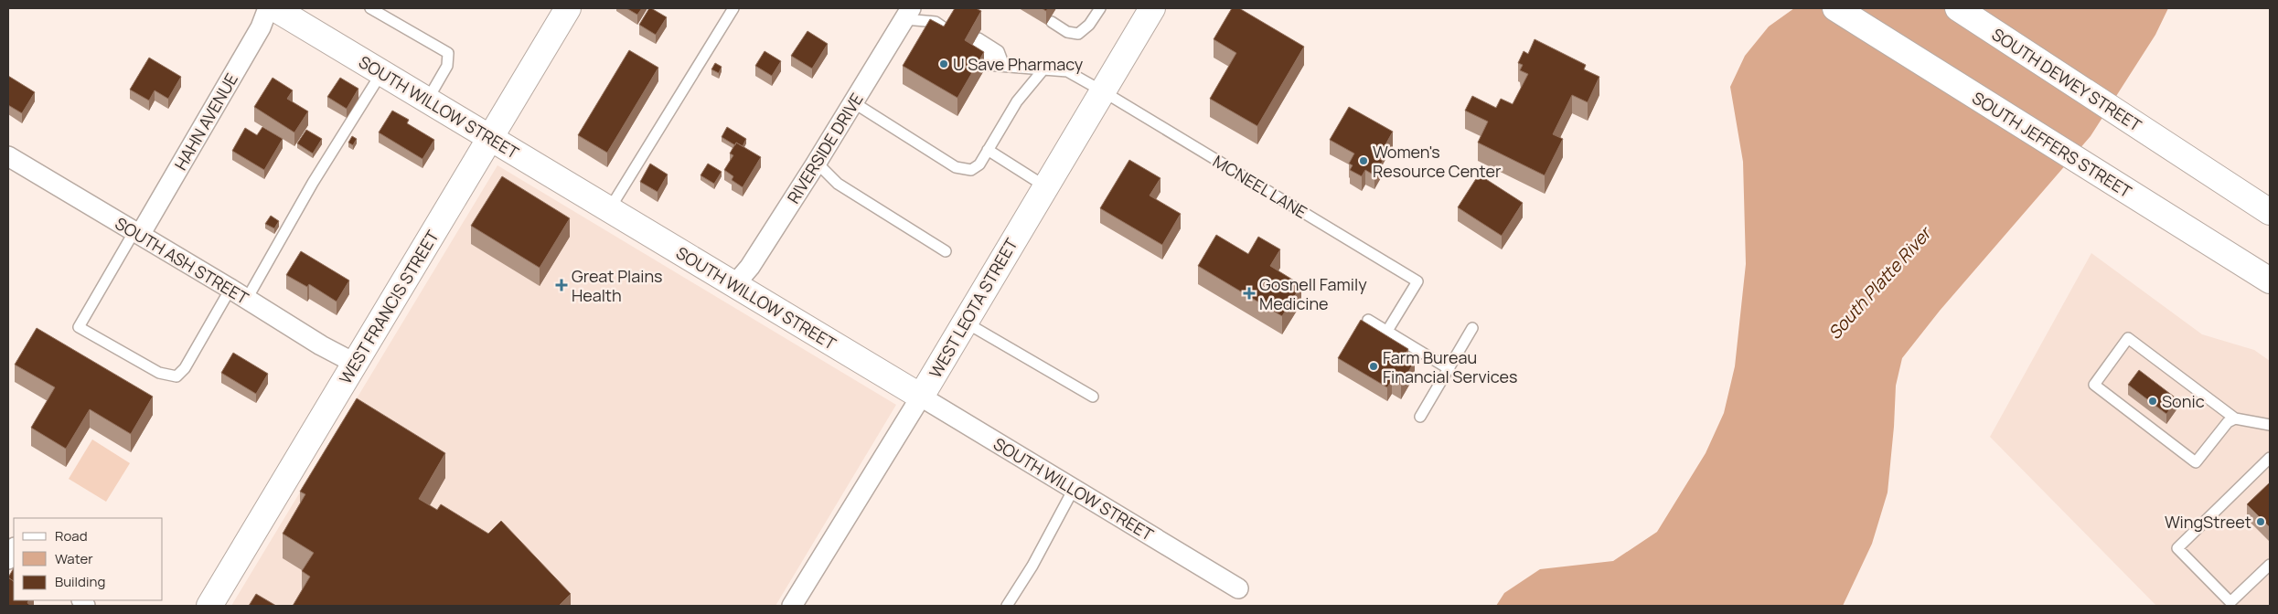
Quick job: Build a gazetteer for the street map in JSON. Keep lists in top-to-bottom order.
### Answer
{
  "streets": {
    "main road": [
      "SOUTH DEWEY STREET",
      "SOUTH WILLOW STREET",
      "SOUTH JEFFERS STREET",
      "WEST FRANCIS STREET",
      "WEST LEOTA STREET"
    ],
    "street": ["HAHN AVENUE", "RIVERSIDE DRIVE", "SOUTH ASH STREET"],
    "lane": ["MCNEEL LANE"]
  },
  "crossings": [
    ["SOUTH WILLOW STREET", "RIVERSIDE DRIVE"],
    ["SOUTH WILLOW STREET", "WEST FRANCIS STREET"],
    ["SOUTH WILLOW STREET", "WEST LEOTA STREET"],
    ["HAHN AVENUE", "SOUTH ASH STREET"],
    ["MCNEEL LANE", "WEST LEOTA STREET"],
    ["SOUTH ASH STREET", "WEST FRANCIS STREET"]
  ],
  "water": ["South Platte River"],
  "places": {
    "other": [
      "U Save Pharmacy",
      "Women's Resource Center",
      "Farm Bureau Financial Services",
      "Sonic",
      "WingStreet"
    ],
    "health": ["Great Plains Health", "Gosnell Family Medicine"]
  },
  "legend": ["Road", "Water", "Building"]
}
